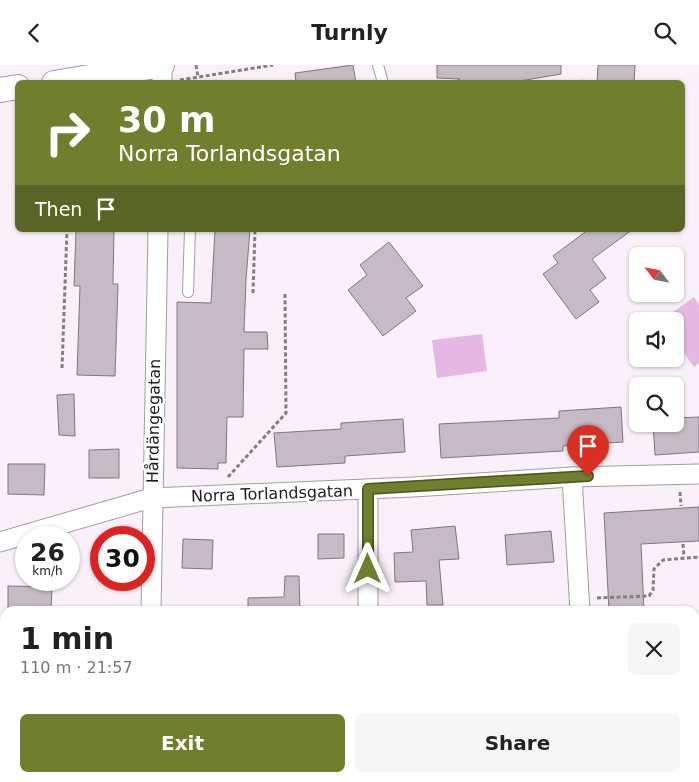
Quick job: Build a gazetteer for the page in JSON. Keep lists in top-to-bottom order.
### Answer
{
  "streets": {
    "street": ["Hårdängegatan", "Norra Torlandsgatan"]
  },
  "crossings": [
    ["Hårdängegatan", "Norra Torlandsgatan"]
  ],
  "north": "top left",
  "page": {
    "header": "Turnly",
    "turn": ["30 m", "Norra Torlandsgatan"],
    "then": "Then",
    "speed": "26 km/h",
    "limit": "30",
    "heading": ["1 min", "110 m · 21:57"],
    "buttons": ["Exit", "Share"]
  }
}
